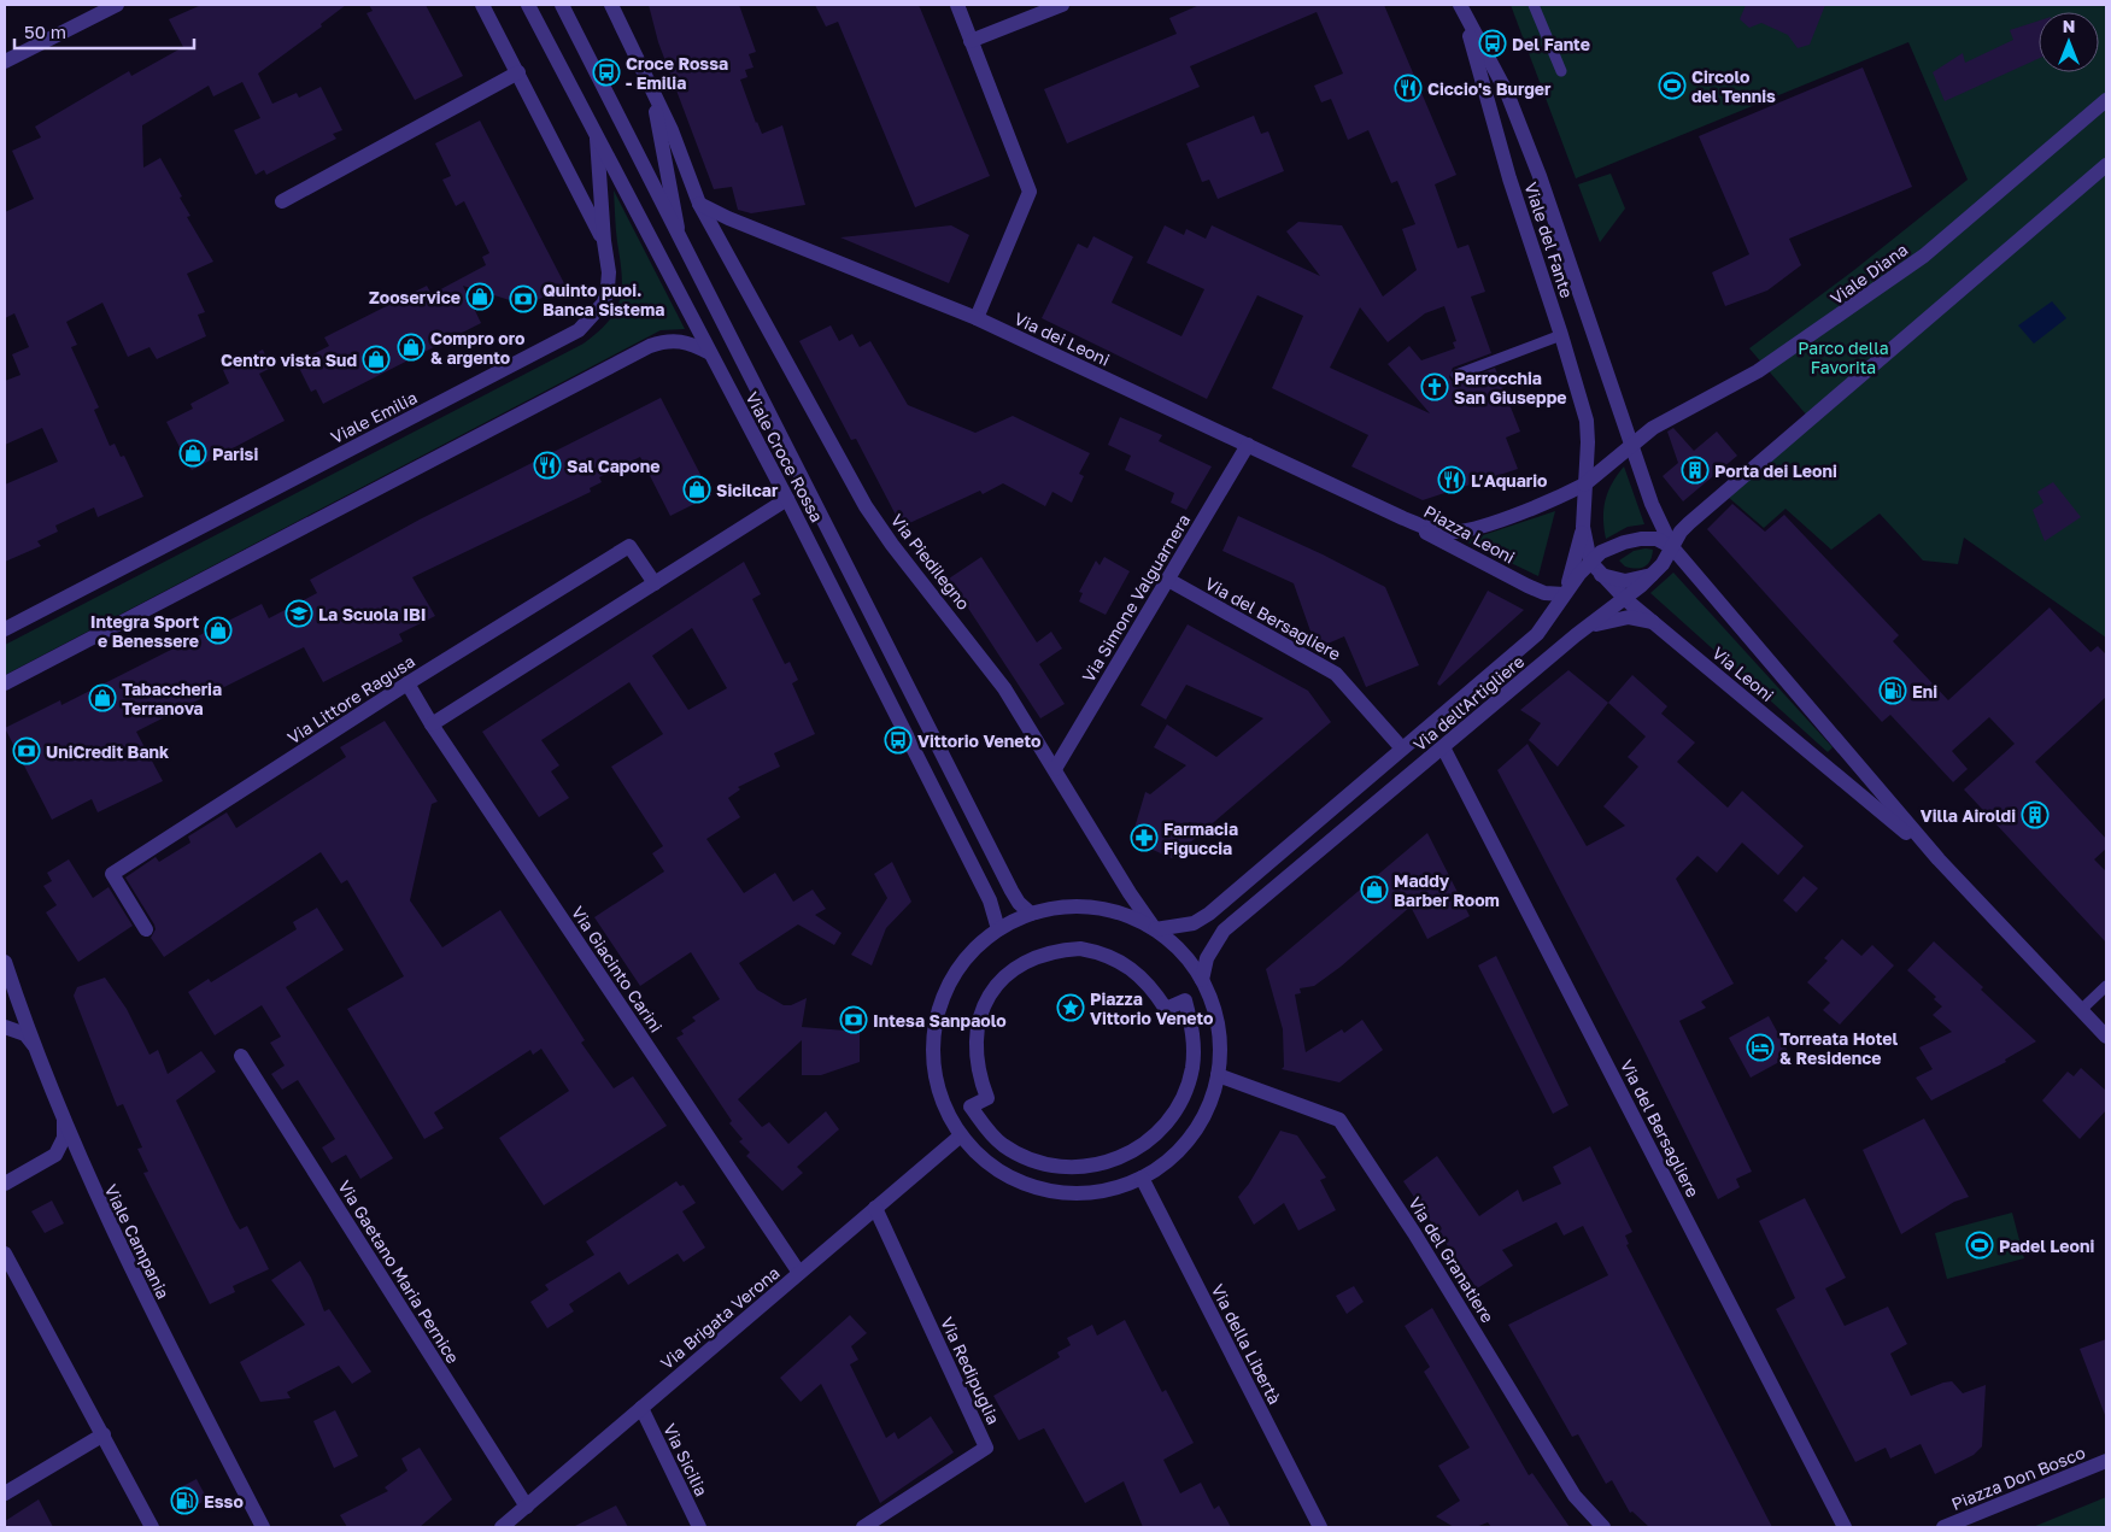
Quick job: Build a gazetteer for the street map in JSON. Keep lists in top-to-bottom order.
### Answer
{
  "streets": {
    "street": [
      "Viale del Fante",
      "Viale Diana",
      "Via dei Leoni",
      "Viale Emilia",
      "Viale Croce Rossa",
      "Piazza Leoni",
      "Via Piedilegno",
      "Via Simone Valguarnera",
      "Via del Bersagliere",
      "Via Leoni",
      "Via Littore Ragusa",
      "Via dell'Artigliere",
      "Via Giacinto Carini",
      "Viale Campania",
      "Via del Granatiere",
      "Via Gaetano Maria Pernice",
      "Via Brigata Verona",
      "Via della Libertà",
      "Via Redipuglia",
      "Via Sicilia",
      "Piazza Don Bosco"
    ]
  },
  "crossings": [
    ["Viale del Fante", "Viale Diana"],
    ["Viale del Fante", "Piazza Leoni"],
    ["Viale del Fante", "Via Leoni"],
    ["Viale Diana", "Piazza Leoni"],
    ["Viale Diana", "Via Leoni"],
    ["Via dei Leoni", "Viale Croce Rossa"],
    ["Via dei Leoni", "Piazza Leoni"],
    ["Via dei Leoni", "Via Piedilegno"],
    ["Via dei Leoni", "Via Simone Valguarnera"],
    ["Viale Emilia", "Viale Croce Rossa"],
    ["Viale Croce Rossa", "Via Piedilegno"],
    ["Piazza Leoni", "Via dell'Artigliere"],
    ["Via Piedilegno", "Via Simone Valguarnera"],
    ["Via Piedilegno", "Via dell'Artigliere"],
    ["Via Simone Valguarnera", "Via del Bersagliere"],
    ["Via del Bersagliere", "Via dell'Artigliere"],
    ["Via Leoni", "Via dell'Artigliere"],
    ["Via Littore Ragusa", "Via Giacinto Carini"],
    ["Via Giacinto Carini", "Via Brigata Verona"],
    ["Via Gaetano Maria Pernice", "Via Brigata Verona"],
    ["Via Brigata Verona", "Via Redipuglia"],
    ["Via Brigata Verona", "Via Sicilia"]
  ],
  "parks": ["Parco della Favorita"],
  "places": {
    "bus stop": ["Del Fante", "Croce Rossa - Emilia", "Vittorio Veneto"],
    "sports": ["Circolo del Tennis", "Padel Leoni"],
    "restaurant": ["Ciccio's Burger", "Sal Capone", "L’Aquario"],
    "shop": [
      "Zooservice",
      "Compro oro & argento",
      "Centro vista Sud",
      "Parisi",
      "Sicilcar",
      "Integra Sport e Benessere",
      "Tabaccheria Terranova",
      "Maddy Barber Room"
    ],
    "bank": ["Quinto puoi. Banca Sistema", "UniCredit Bank", "Intesa Sanpaolo"],
    "church": ["Parrocchia San Giuseppe"],
    "building": ["Porta dei Leoni", "Villa Airoldi"],
    "school or university": ["La Scuola IBI"],
    "fuel station": ["Eni", "Esso"],
    "pharmacy": ["Farmacia Figuccia"],
    "place": ["Piazza Vittorio Veneto"],
    "hotel": ["Torreata Hotel & Residence"]
  },
  "scale_bar": "50 m",
  "north": "top"
}
